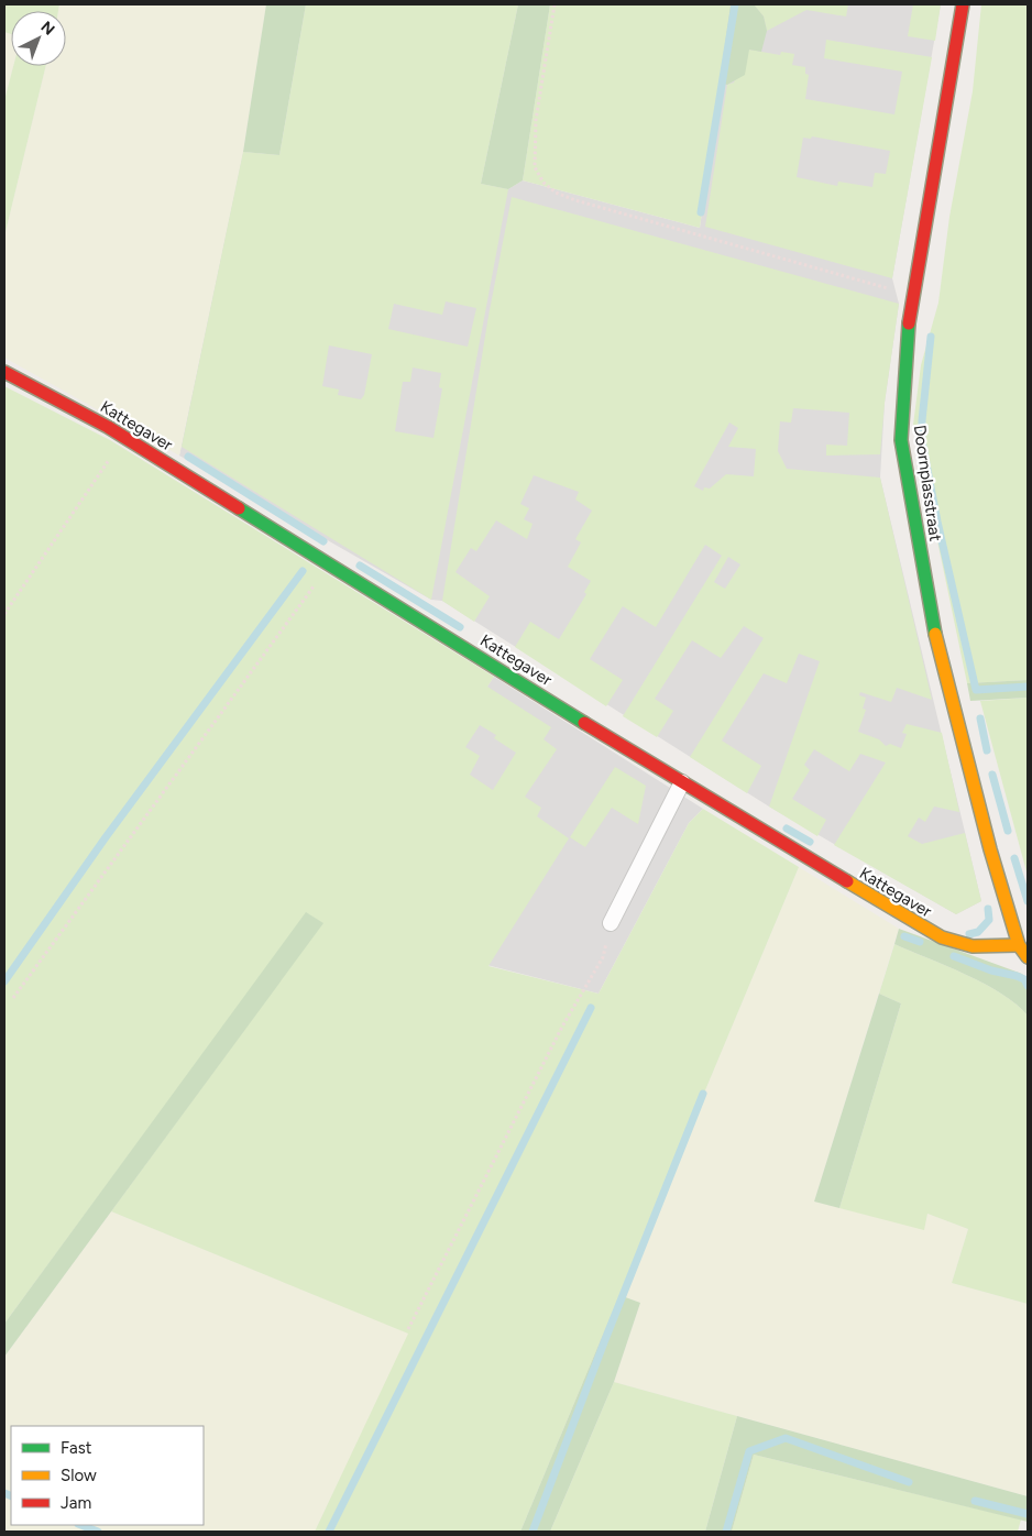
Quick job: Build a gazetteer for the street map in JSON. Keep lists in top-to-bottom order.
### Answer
{
  "streets": {
    "street": ["Kattegaver", "Doornplasstraat"]
  },
  "crossings": [
    ["Kattegaver", "Doornplasstraat"]
  ],
  "legend": ["Fast", "Slow", "Jam"],
  "north": "top right"
}
